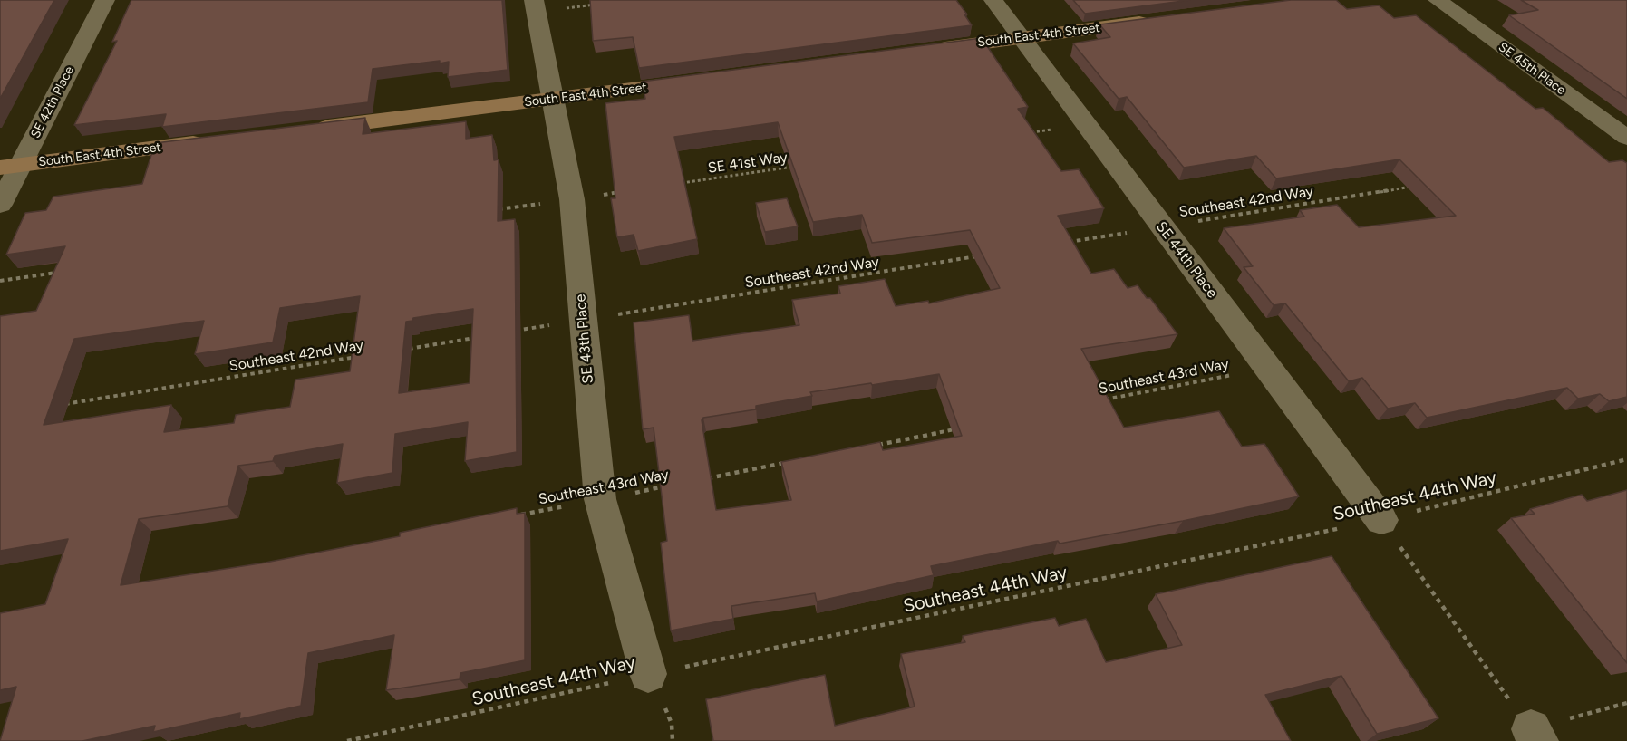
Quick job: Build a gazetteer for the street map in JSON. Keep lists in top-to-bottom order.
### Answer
{
  "streets": {
    "street": [
      "South East 4th Street",
      "SE 45th Place",
      "SE 42th Place",
      "SE 44th Place",
      "SE 43th Place"
    ],
    "path": [
      "SE 41st Way",
      "Southeast 42nd Way",
      "Southeast 43rd Way",
      "Southeast 44th Way"
    ]
  },
  "crossings": [
    ["South East 4th Street", "SE 42th Place"],
    ["South East 4th Street", "SE 44th Place"],
    ["South East 4th Street", "SE 43th Place"],
    ["Southeast 42nd Way", "SE 44th Place"],
    ["Southeast 42nd Way", "SE 43th Place"],
    ["SE 44th Place", "Southeast 43rd Way"],
    ["SE 44th Place", "Southeast 44th Way"],
    ["SE 43th Place", "Southeast 43rd Way"],
    ["SE 43th Place", "Southeast 44th Way"]
  ]
}
